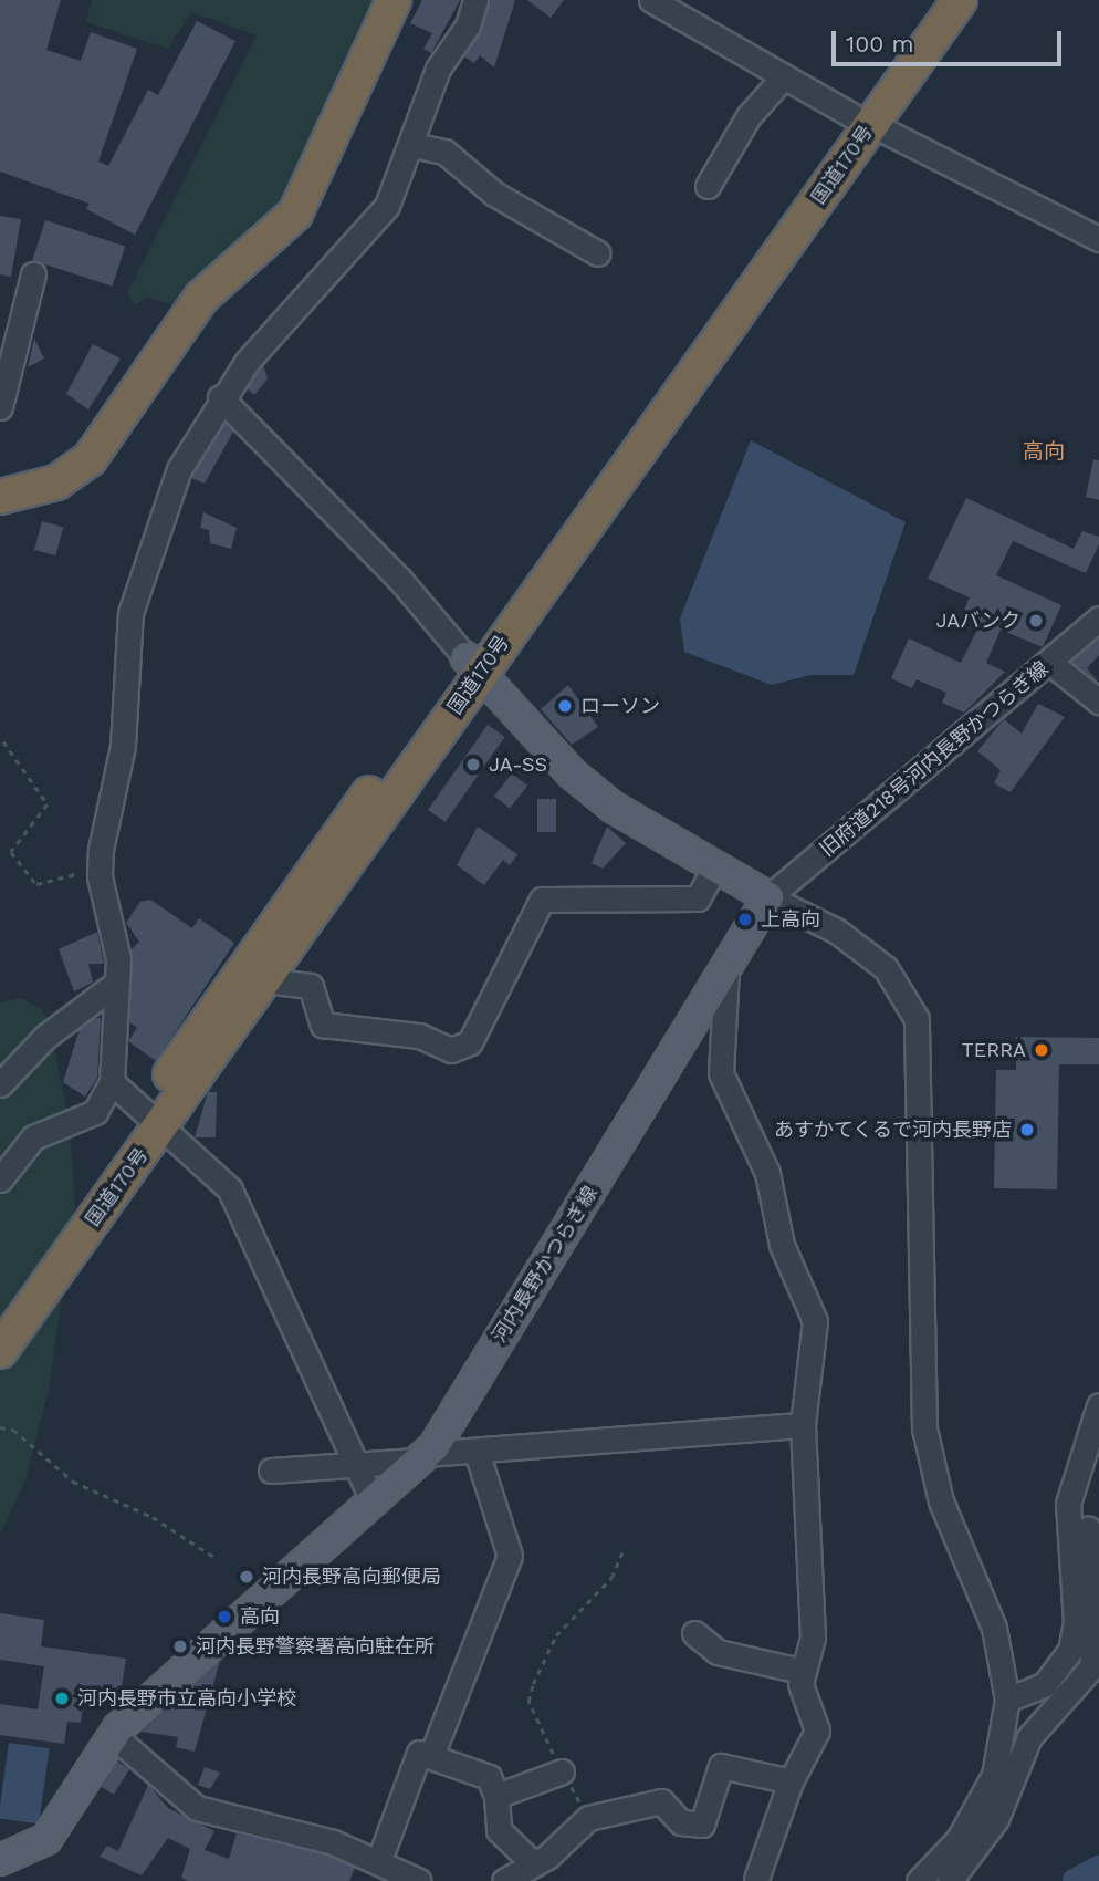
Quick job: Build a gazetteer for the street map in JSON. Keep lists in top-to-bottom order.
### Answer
{
  "streets": {
    "highway": ["国道170号"],
    "main road": ["河内長野かつらぎ線"],
    "street": ["旧府道218号河内長野かつらぎ線"]
  },
  "crossings": [
    ["旧府道218号河内長野かつらぎ線", "河内長野かつらぎ線"]
  ],
  "districts": ["高向"],
  "places": [
    "JAバンク",
    "ローソン",
    "JA-SS",
    "上高向",
    "TERRA",
    "あすかてくるで河内長野店",
    "河内長野高向郵便局",
    "高向",
    "河内長野警察署高向駐在所",
    "河内長野市立高向小学校"
  ],
  "scale_bar": "100 m"
}
